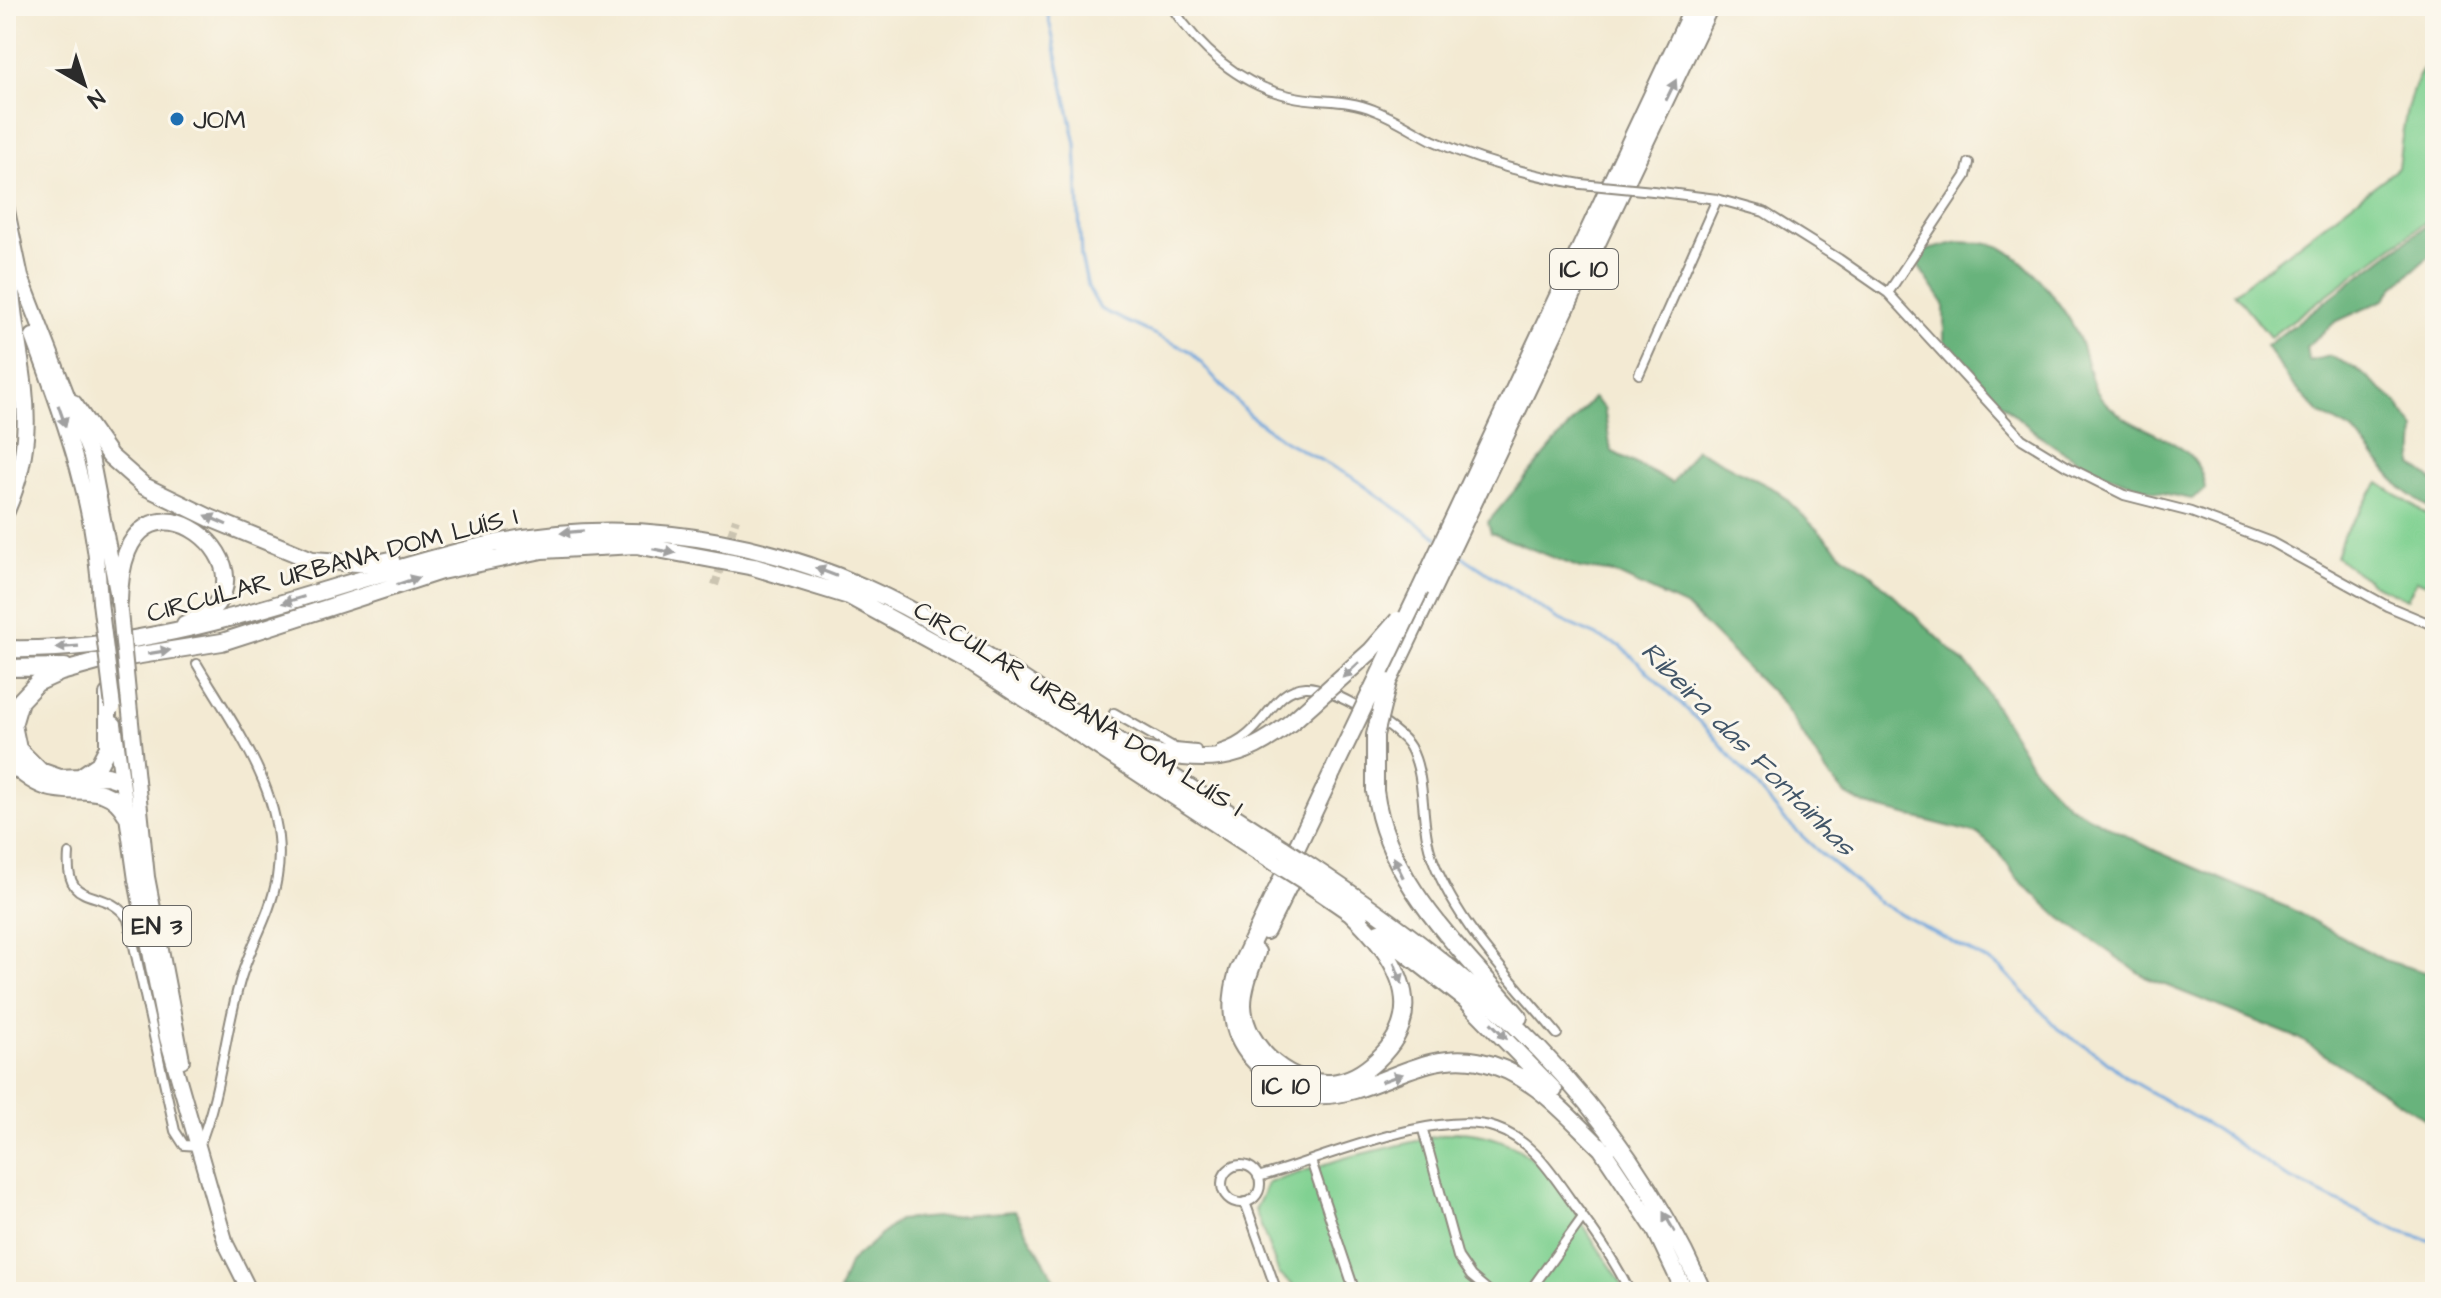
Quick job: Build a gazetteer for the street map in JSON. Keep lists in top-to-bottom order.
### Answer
{
  "streets": {
    "highway": ["IC 10", "CIRCULAR URBANA DOM LUÍS I"],
    "main road": ["EN 3"]
  },
  "crossings": [
    ["IC 10", "CIRCULAR URBANA DOM LUÍS I"]
  ],
  "water": ["Ribeira das Fontainhas"],
  "places": ["JOM"],
  "north": "bottom right"
}
